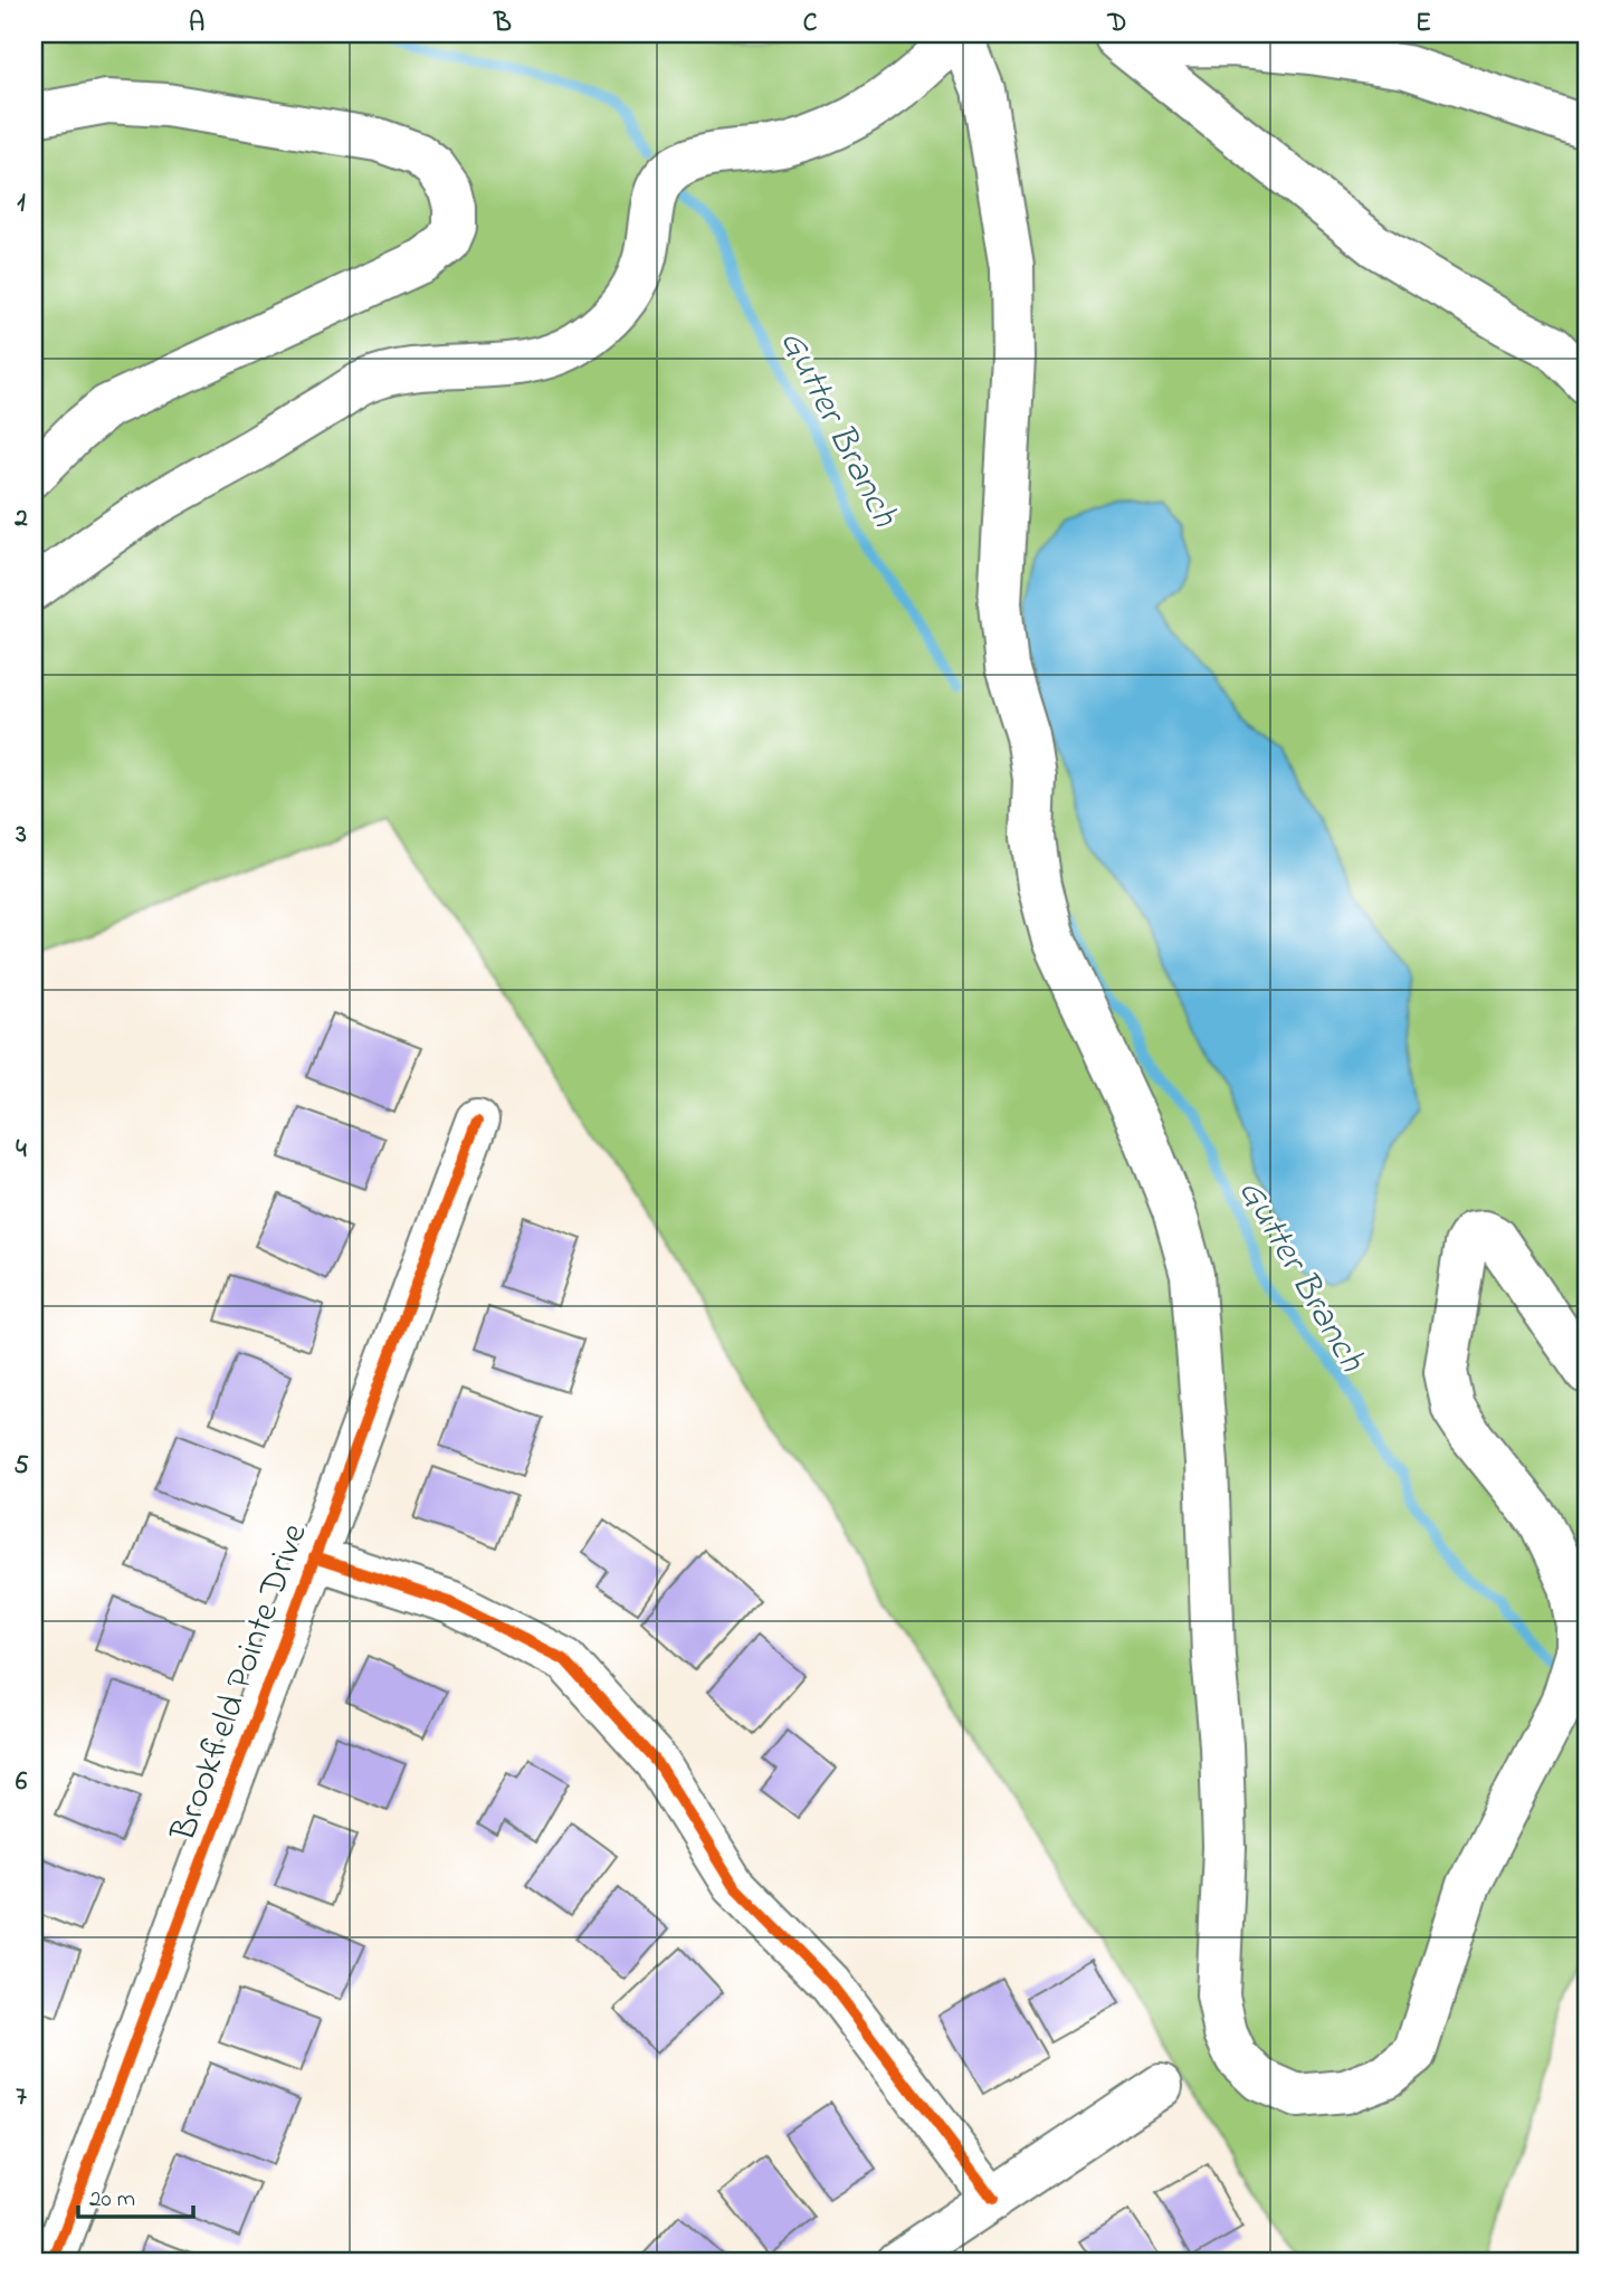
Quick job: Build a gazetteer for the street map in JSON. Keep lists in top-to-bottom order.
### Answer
{
  "streets": {
    "street": ["Brookfield Pointe Drive"]
  },
  "water": ["Gutter Branch"],
  "scale_bar": "20 m",
  "grid": {
    "columns": [
      "A",
      "B",
      "C",
      "D",
      "E"
    ],
    "rows": [
      "1",
      "2",
      "3",
      "4",
      "5",
      "6",
      "7"
    ]
  }
}
